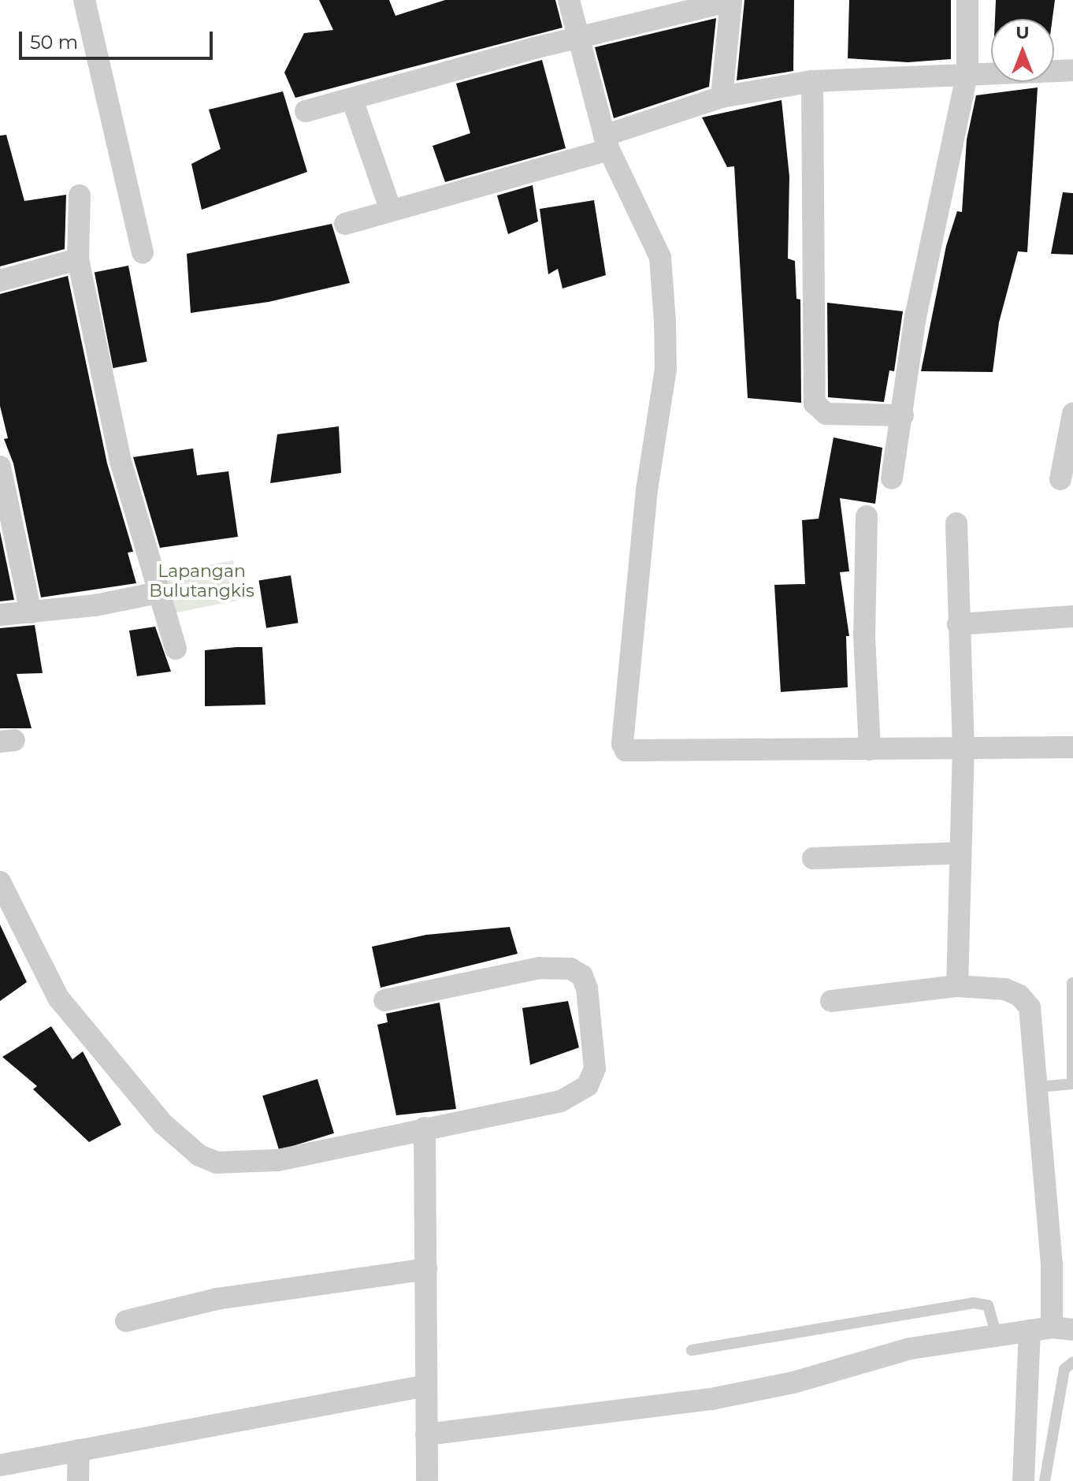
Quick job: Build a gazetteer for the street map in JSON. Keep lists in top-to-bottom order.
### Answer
{
  "parks": ["Lapangan Bulutangkis"],
  "scale_bar": "50 m",
  "north": "top"
}
